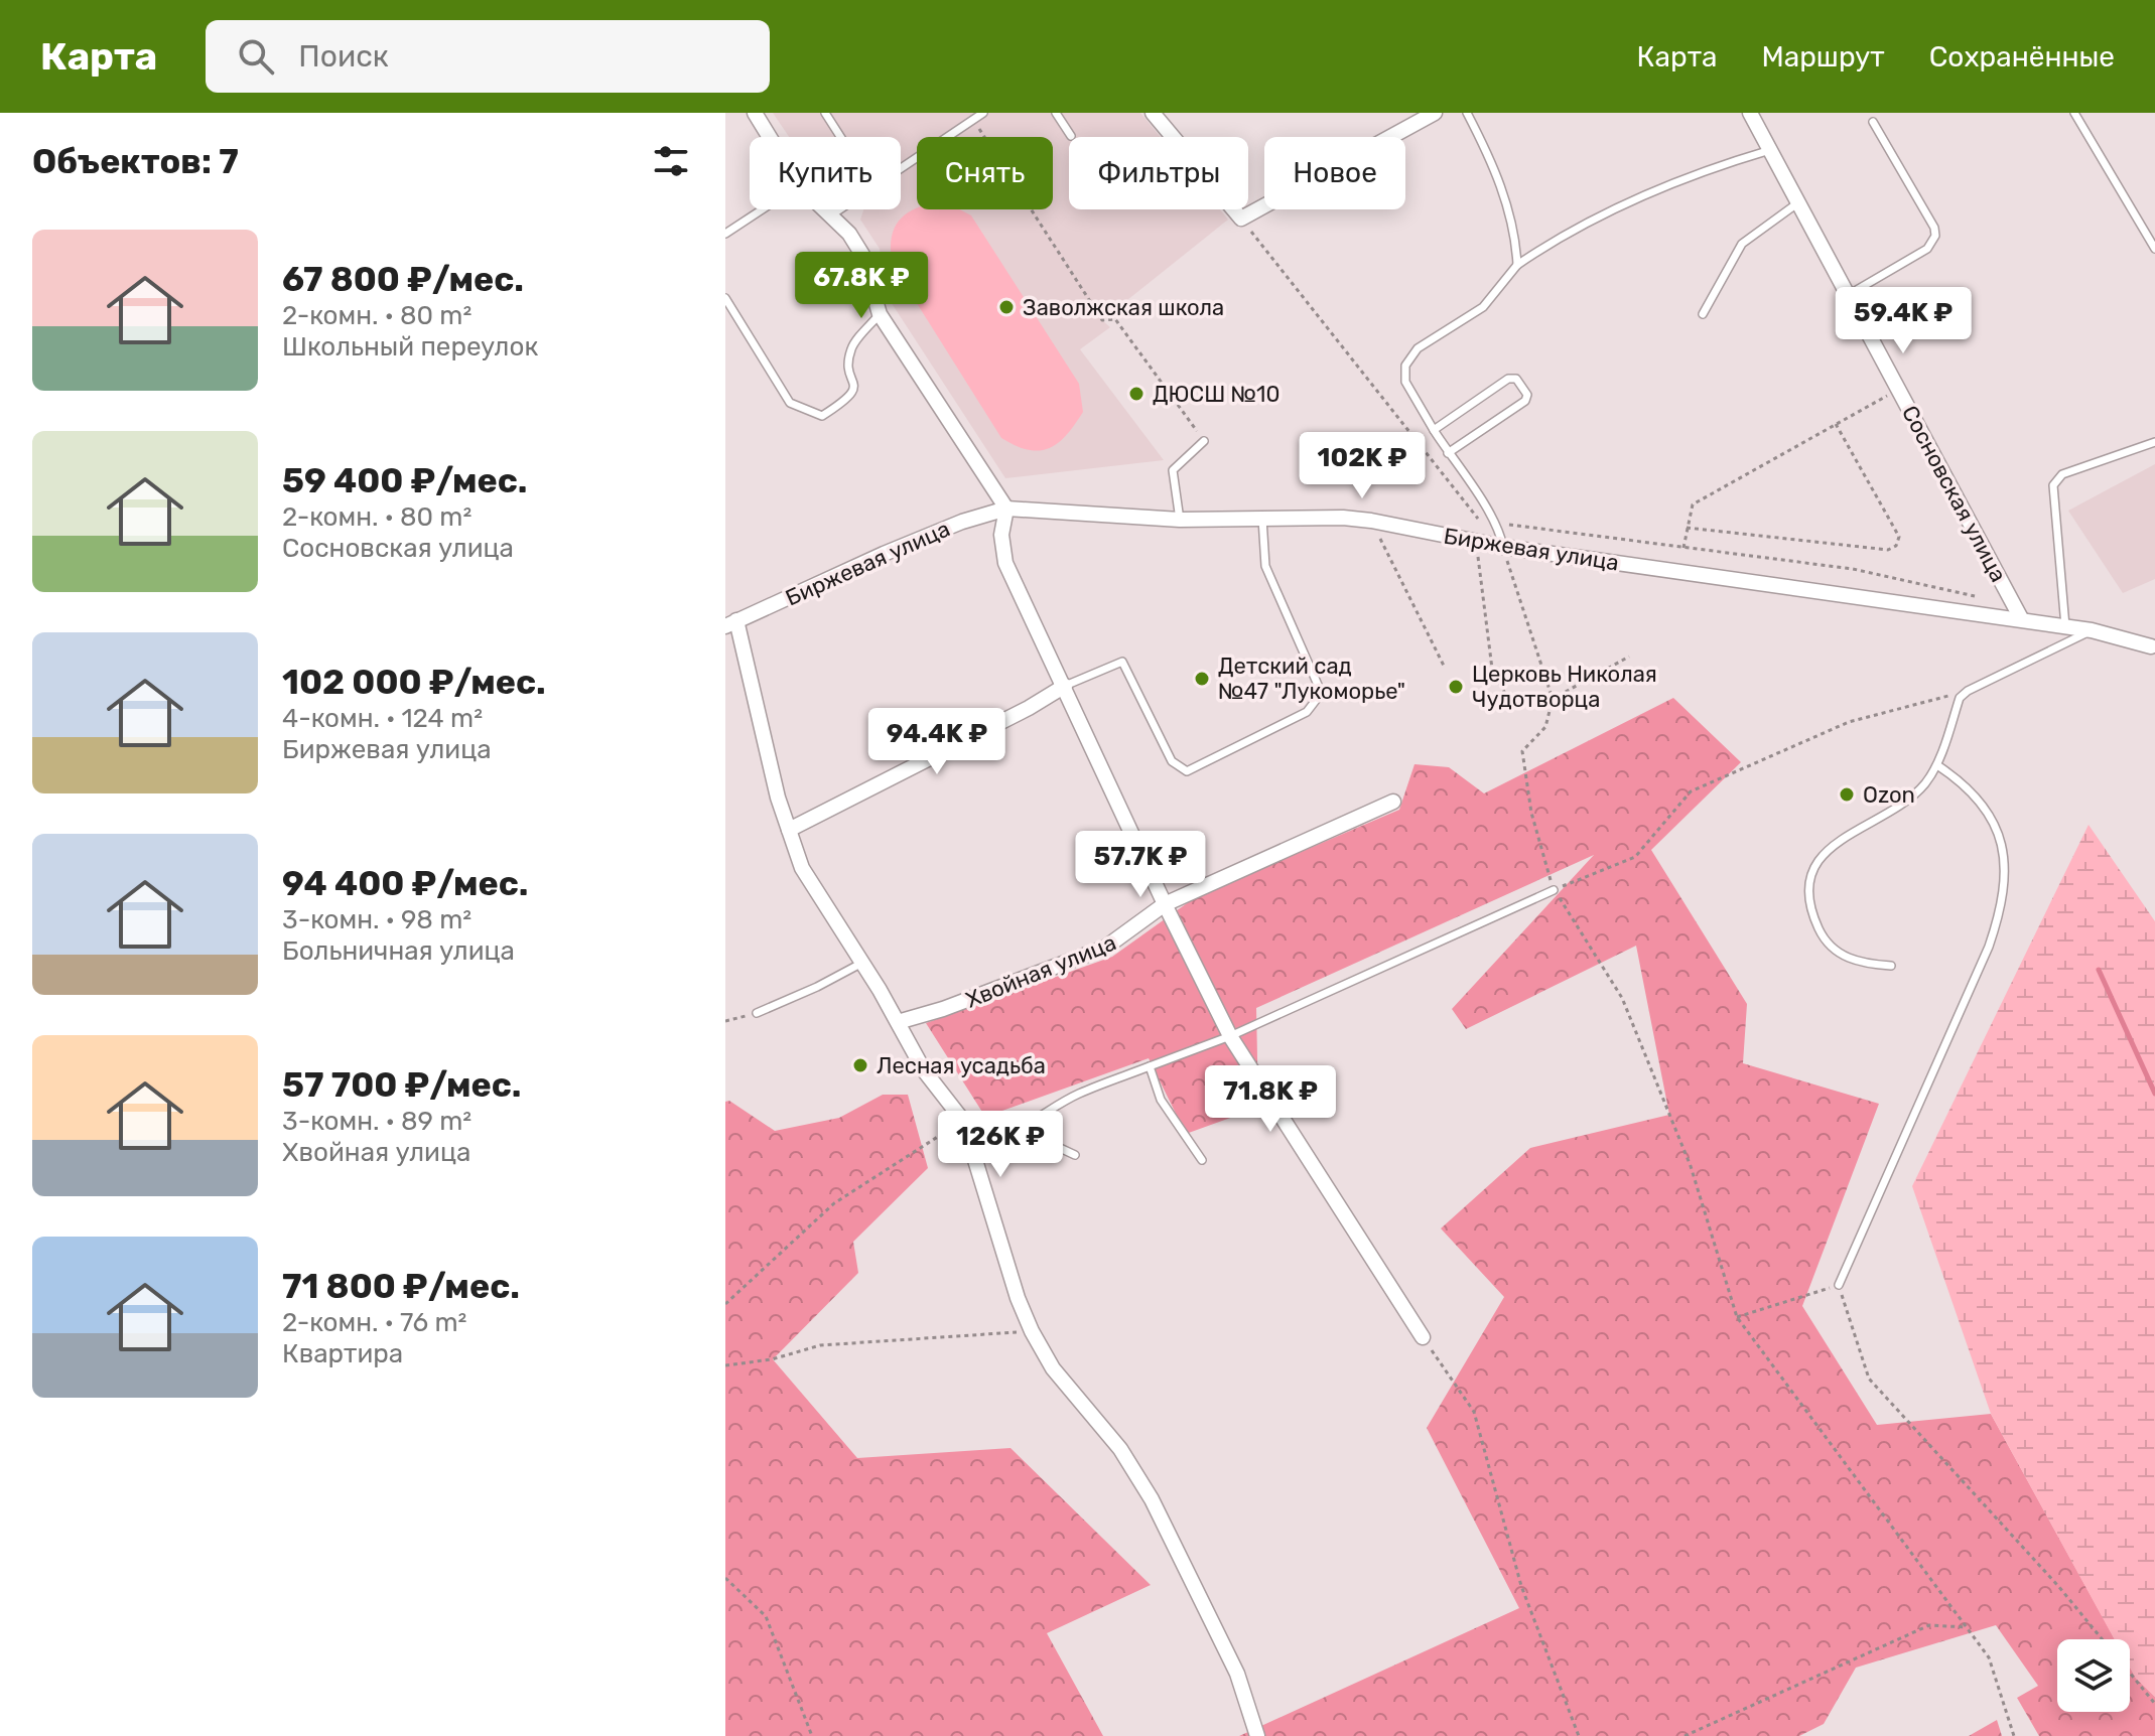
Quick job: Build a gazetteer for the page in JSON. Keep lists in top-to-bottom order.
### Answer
{
  "streets": {
    "street": ["Сосновская улица", "Биржевая улица", "Хвойная улица"]
  },
  "crossings": [
    ["Сосновская улица", "Биржевая улица"]
  ],
  "places": [
    "Заволжская школа",
    "ДЮСШ №10",
    "Детский сад №47 \"Лукоморье\"",
    "Церковь Николая Чудотворца",
    "Ozon",
    "Лесная усадьба"
  ],
  "page": {
    "header": "Карта",
    "search": "Поиск",
    "nav": ["Карта", "Маршрут", "Сохранённые"],
    "heading": "Объектов: 7",
    "chip": [
      "Купить",
      "Снять",
      "Фильтры",
      "Новое"
    ],
    "list": [
      {
        "name": "67 800 ₽/мес.",
        "note": "2-комн. · 80 m² · Школьный переулок"
      },
      {
        "name": "59 400 ₽/мес.",
        "note": "2-комн. · 80 m² · Сосновская улица"
      },
      {
        "name": "102 000 ₽/мес.",
        "note": "4-комн. · 124 m² · Биржевая улица"
      },
      {
        "name": "94 400 ₽/мес.",
        "note": "3-комн. · 98 m² · Больничная улица"
      },
      {
        "name": "57 700 ₽/мес.",
        "note": "3-комн. · 89 m² · Хвойная улица"
      },
      {
        "name": "71 800 ₽/мес.",
        "note": "2-комн. · 76 m² · Квартира"
      }
    ],
    "price": [
      "67.8K ₽",
      "59.4K ₽",
      "102K ₽",
      "94.4K ₽",
      "57.7K ₽",
      "71.8K ₽",
      "126K ₽"
    ]
  }
}
